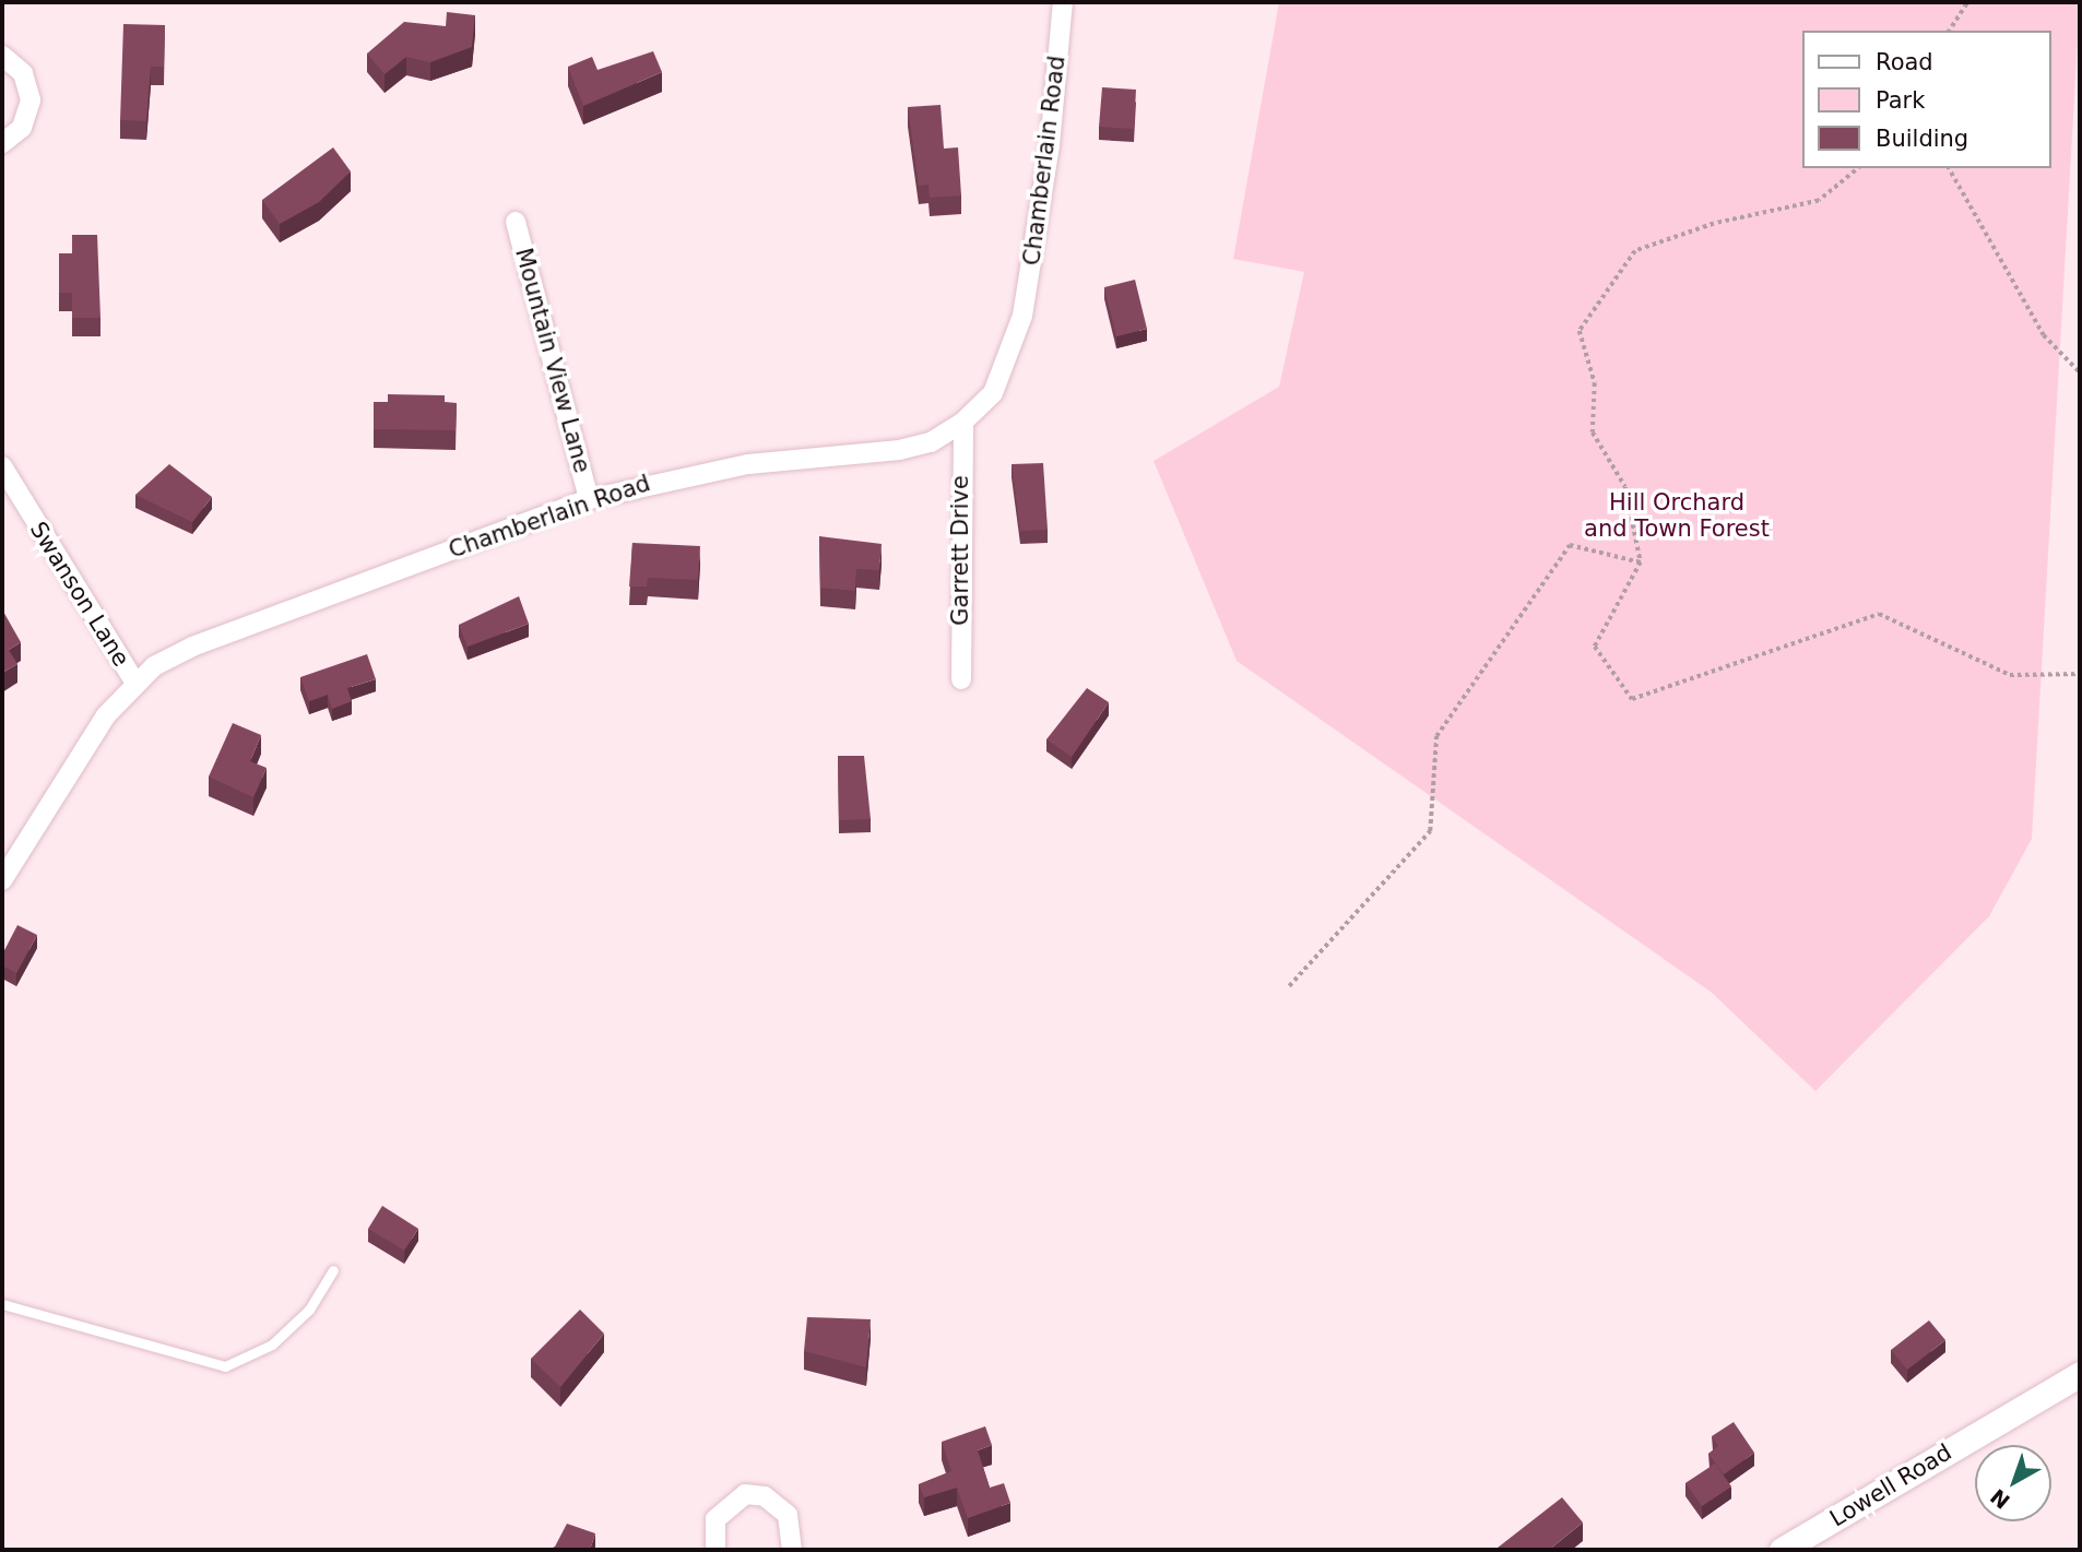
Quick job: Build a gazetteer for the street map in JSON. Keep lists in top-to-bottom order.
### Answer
{
  "streets": {
    "street": [
      "Chamberlain Road",
      "Mountain View Lane",
      "Garrett Drive",
      "Swanson Lane",
      "Lowell Road"
    ]
  },
  "crossings": [
    ["Chamberlain Road", "Mountain View Lane"],
    ["Chamberlain Road", "Garrett Drive"],
    ["Chamberlain Road", "Swanson Lane"]
  ],
  "parks": ["Hill Orchard and Town Forest"],
  "legend": ["Road", "Park", "Building"],
  "north": "bottom left"
}
